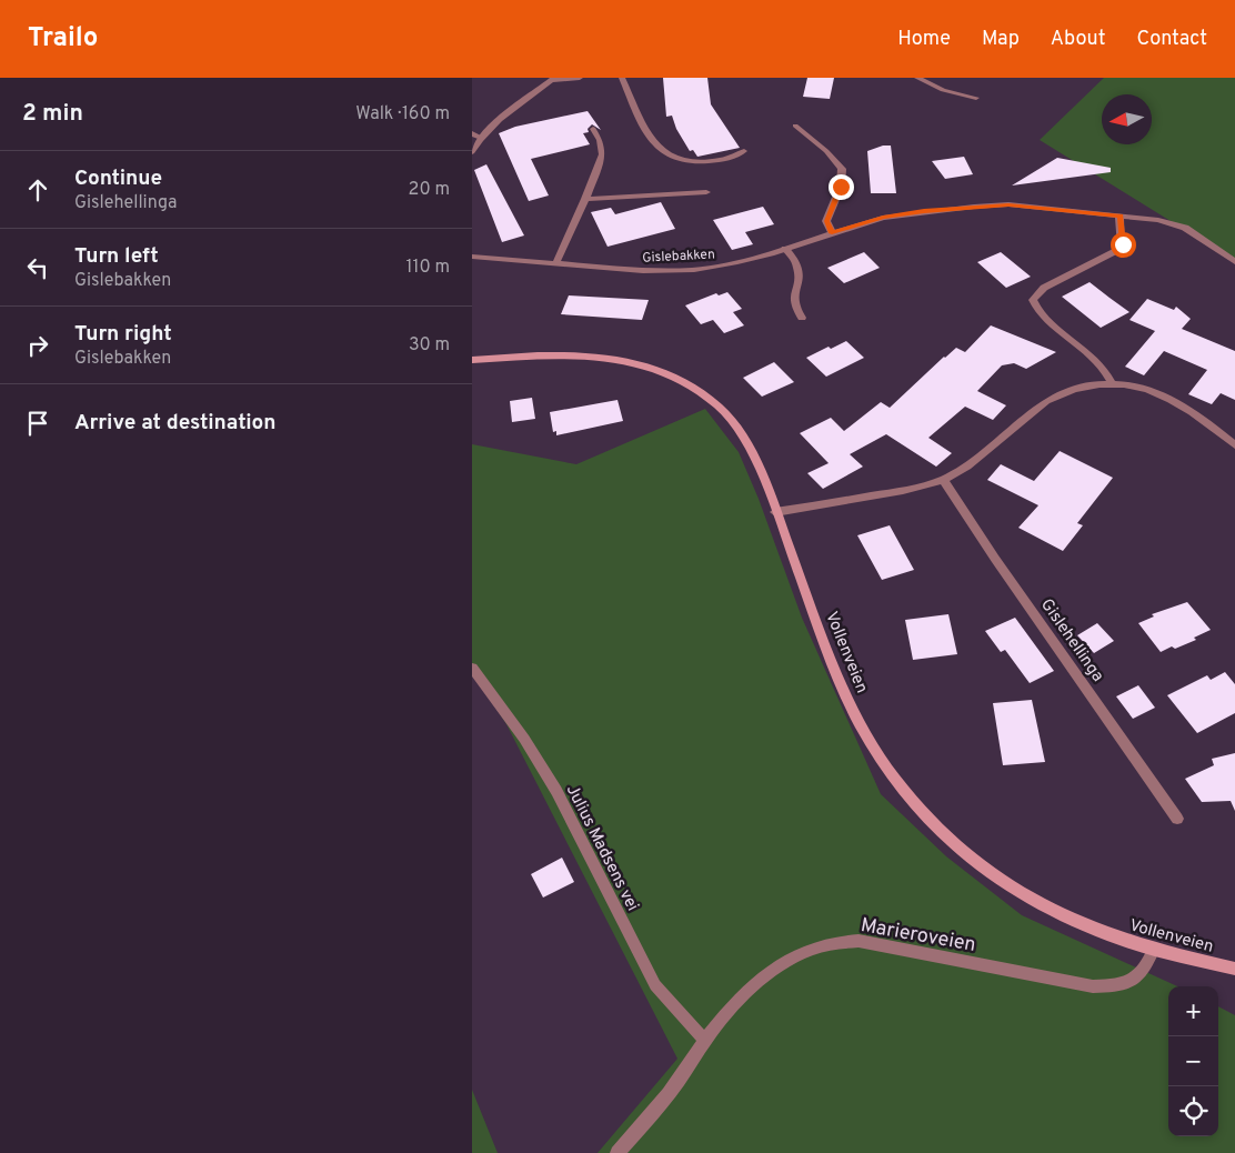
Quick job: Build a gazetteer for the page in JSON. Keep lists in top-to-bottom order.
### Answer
{
  "streets": {
    "main road": ["Vollenveien"],
    "street": [
      "Gislebakken",
      "Gislehellinga",
      "Julius Madsens vei",
      "Marieroveien"
    ]
  },
  "crossings": [
    ["Vollenveien", "Marieroveien"],
    ["Julius Madsens vei", "Marieroveien"]
  ],
  "north": "left",
  "page": {
    "header": "Trailo",
    "nav": [
      "Home",
      "Map",
      "About",
      "Contact"
    ],
    "heading": ["2 min", "Walk · 160 m"],
    "list": [
      ["Continue", "Gislehellinga", "20 m"],
      ["Turn left", "Gislebakken", "110 m"],
      ["Turn right", "Gislebakken", "30 m"],
      "Arrive at destination"
    ],
    "map_buttons": ["+", "−"]
  }
}
